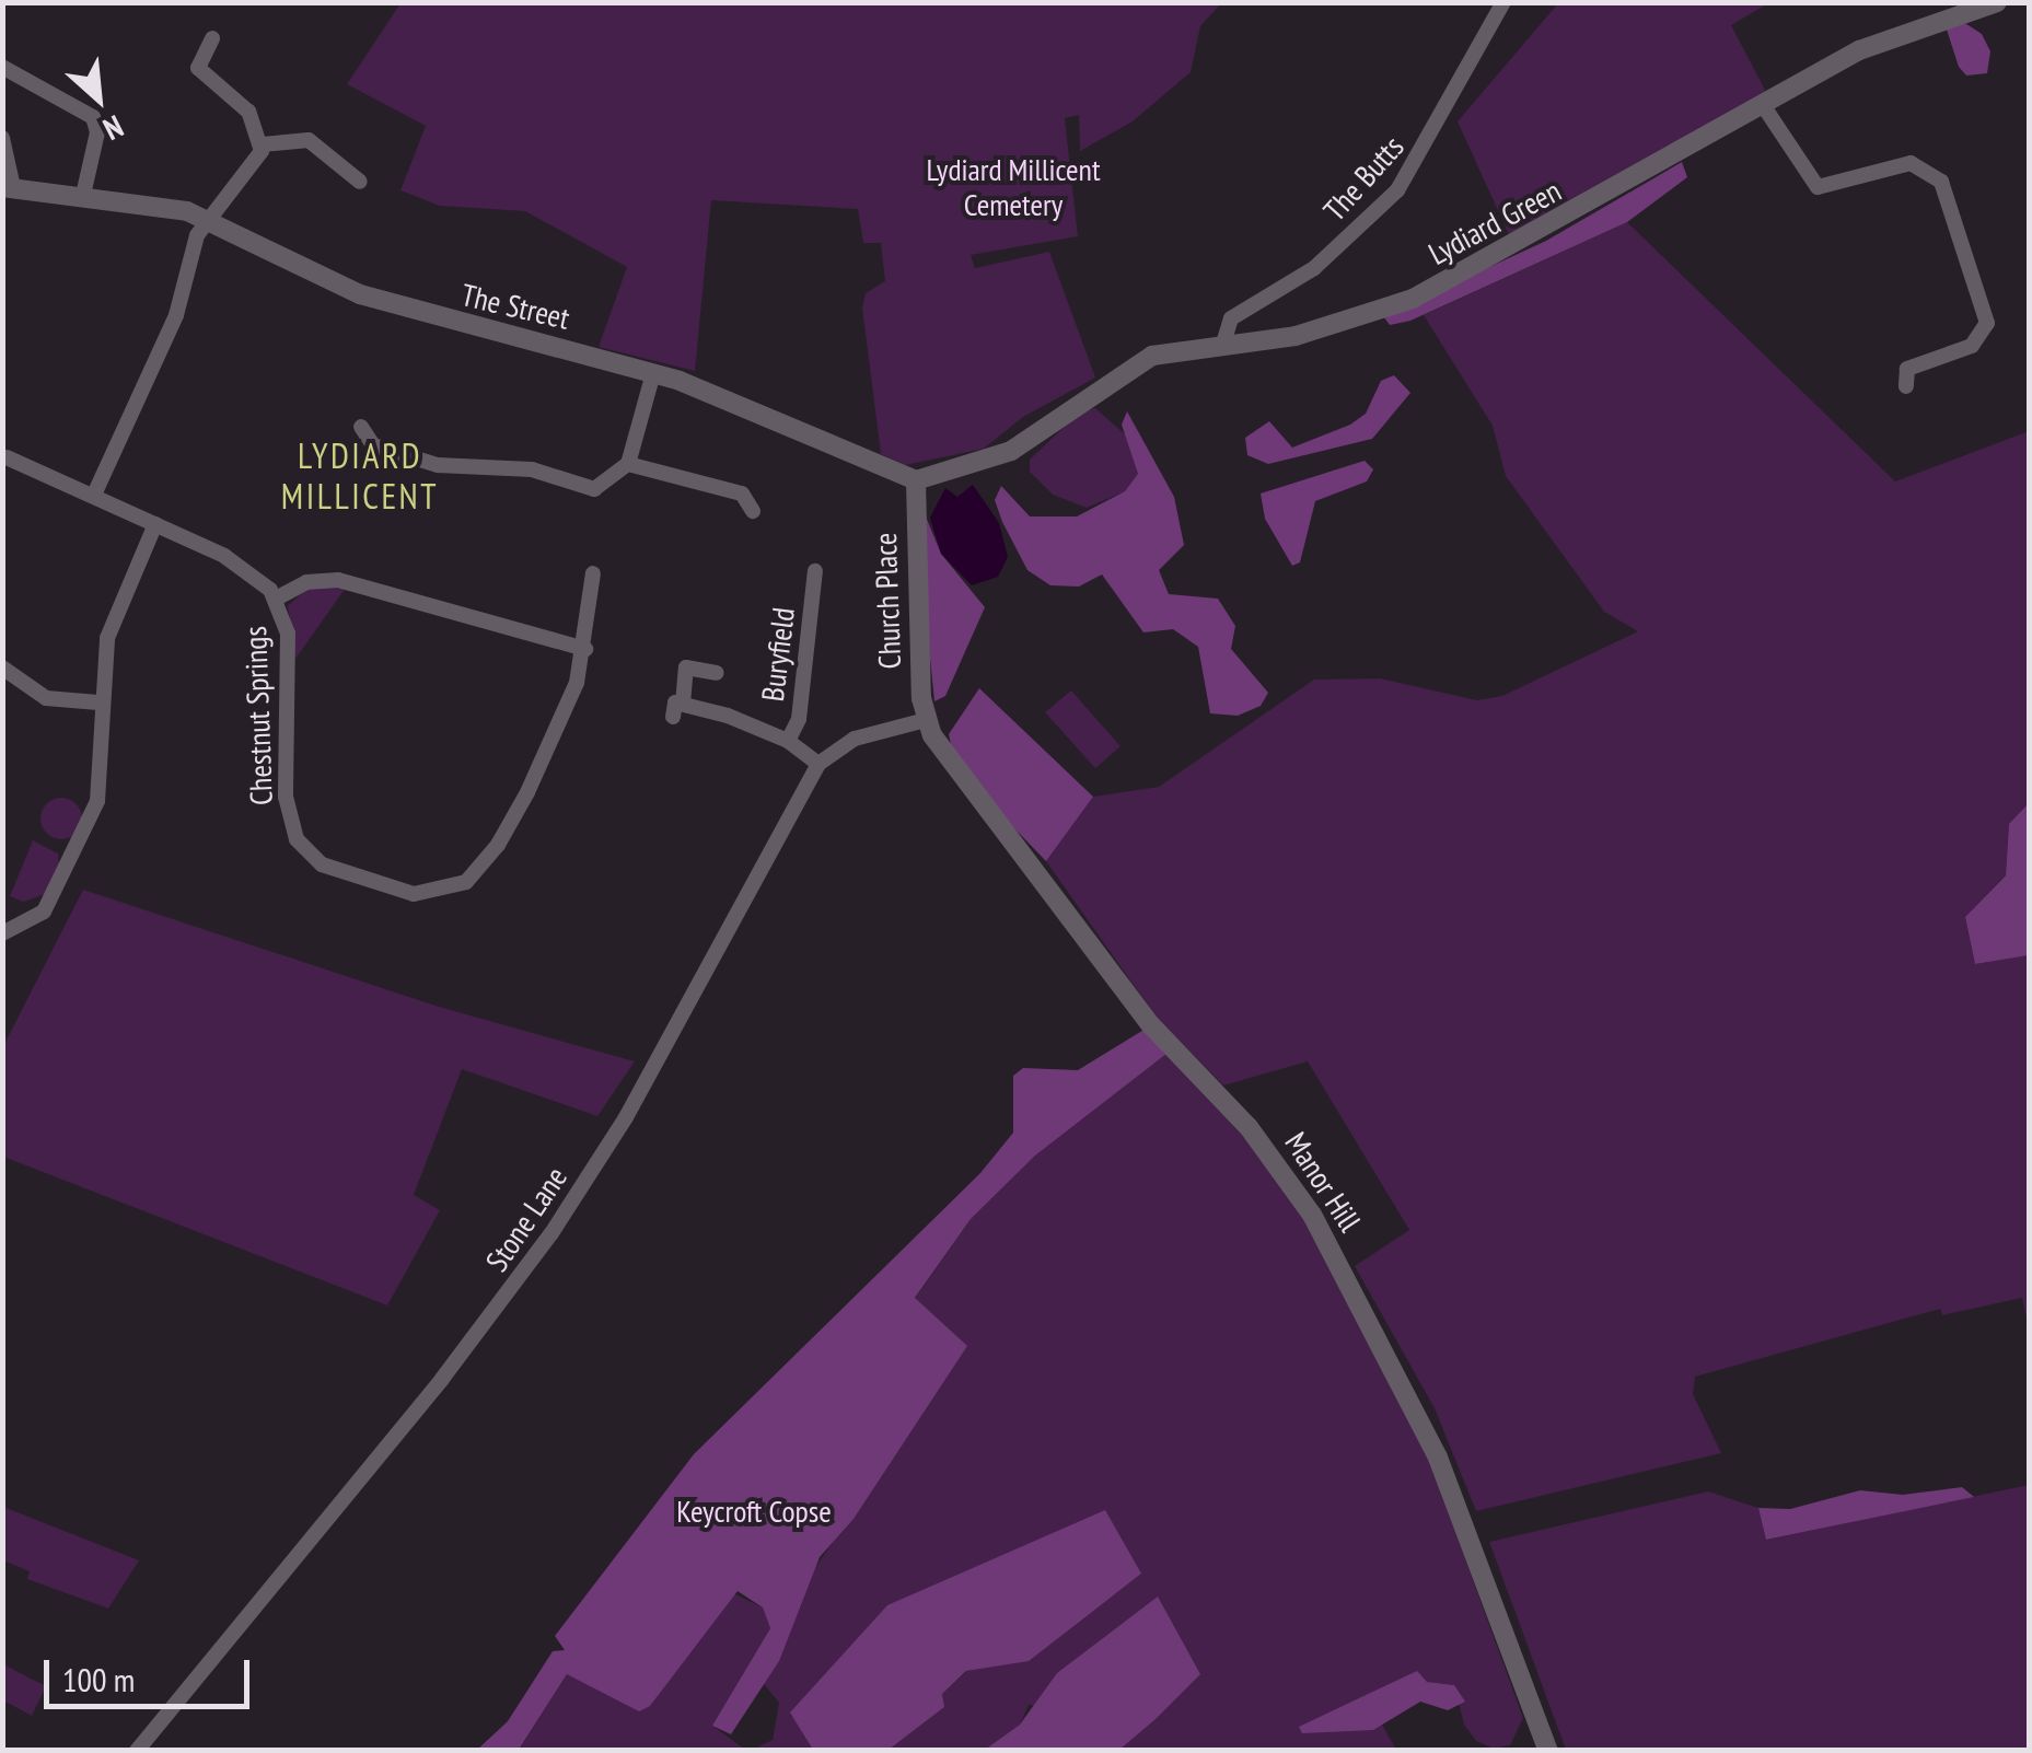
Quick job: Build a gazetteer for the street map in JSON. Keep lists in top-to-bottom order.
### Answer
{
  "streets": {
    "street": [
      "The Butts",
      "Lydiard Green",
      "The Street",
      "Church Place",
      "Buryfield",
      "Chestnut Springs",
      "Manor Hill",
      "Stone Lane"
    ]
  },
  "crossings": [
    ["The Butts", "Lydiard Green"],
    ["Lydiard Green", "The Street"],
    ["Lydiard Green", "Church Place"],
    ["The Street", "Church Place"],
    ["Church Place", "Manor Hill"],
    ["Church Place", "Stone Lane"],
    ["Buryfield", "Stone Lane"],
    ["Manor Hill", "Stone Lane"]
  ],
  "districts": ["LYDIARD MILLICENT"],
  "parks": ["Lydiard Millicent Cemetery", "Keycroft Copse"],
  "scale_bar": "100 m",
  "north": "bottom right"
}
